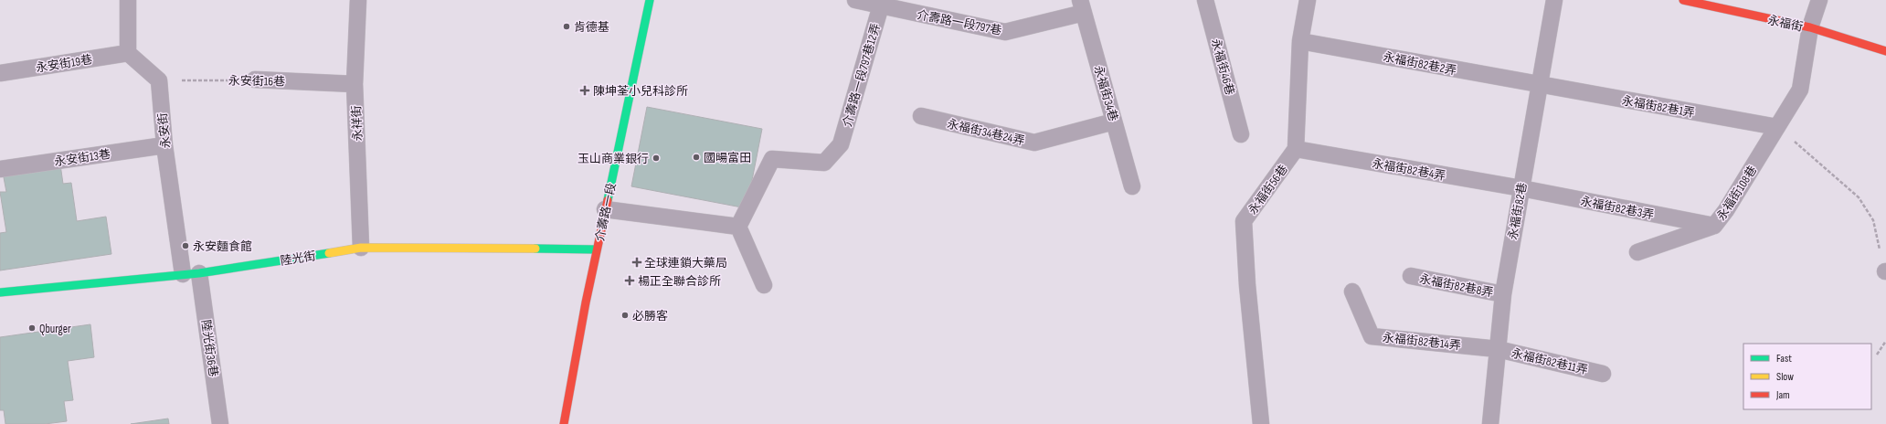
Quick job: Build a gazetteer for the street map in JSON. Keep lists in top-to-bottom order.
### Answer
{
  "streets": {
    "street": ["永福街", "介壽路一段", "陸光街"],
    "lane": [
      "介壽路一段797巷",
      "永安街19巷",
      "永福街82巷2弄",
      "永福街46巷",
      "介壽路一段797巷12弄",
      "永安街16巷",
      "永福街34巷",
      "永福街82巷1弄",
      "永祥街",
      "永安街",
      "永福街34巷24弄",
      "永安街13巷",
      "永福街82巷4弄",
      "永福街56巷",
      "永福街108巷",
      "永福街82巷3弄",
      "永福街82巷",
      "永福街82巷8弄",
      "永福街82巷14弄",
      "陸光街36巷",
      "永福街82巷11弄"
    ]
  },
  "crossings": [
    ["介壽路一段797巷", "介壽路一段797巷12弄"],
    ["介壽路一段797巷", "永福街34巷"],
    ["永福街", "永福街108巷"],
    ["永福街82巷2弄", "永福街82巷1弄"],
    ["永福街82巷2弄", "永福街82巷"],
    ["永安街16巷", "永祥街"],
    ["永安街16巷", "永安街"],
    ["永福街34巷", "永福街34巷24弄"],
    ["永福街82巷1弄", "永福街108巷"],
    ["永福街82巷1弄", "永福街82巷"],
    ["永祥街", "陸光街"],
    ["永安街", "永安街13巷"],
    ["永安街", "陸光街"],
    ["永福街82巷4弄", "永福街56巷"],
    ["永福街82巷4弄", "永福街82巷3弄"],
    ["永福街82巷4弄", "永福街82巷"],
    ["永福街108巷", "永福街82巷3弄"],
    ["永福街82巷3弄", "永福街82巷"],
    ["永福街82巷", "永福街82巷8弄"],
    ["永福街82巷", "永福街82巷14弄"],
    ["永福街82巷", "永福街82巷11弄"],
    ["介壽路一段", "陸光街"],
    ["陸光街", "陸光街36巷"],
    ["永福街82巷14弄", "永福街82巷11弄"]
  ],
  "places": {
    "other": [
      "肯德基",
      "國暘富田",
      "玉山商業銀行",
      "永安麵食館",
      "必勝客",
      "Qburger"
    ],
    "health": ["陳坤荃小兒科診所", "全球連鎖大藥局", "楊正全聯合診所"]
  },
  "legend": ["Fast", "Slow", "Jam"]
}
